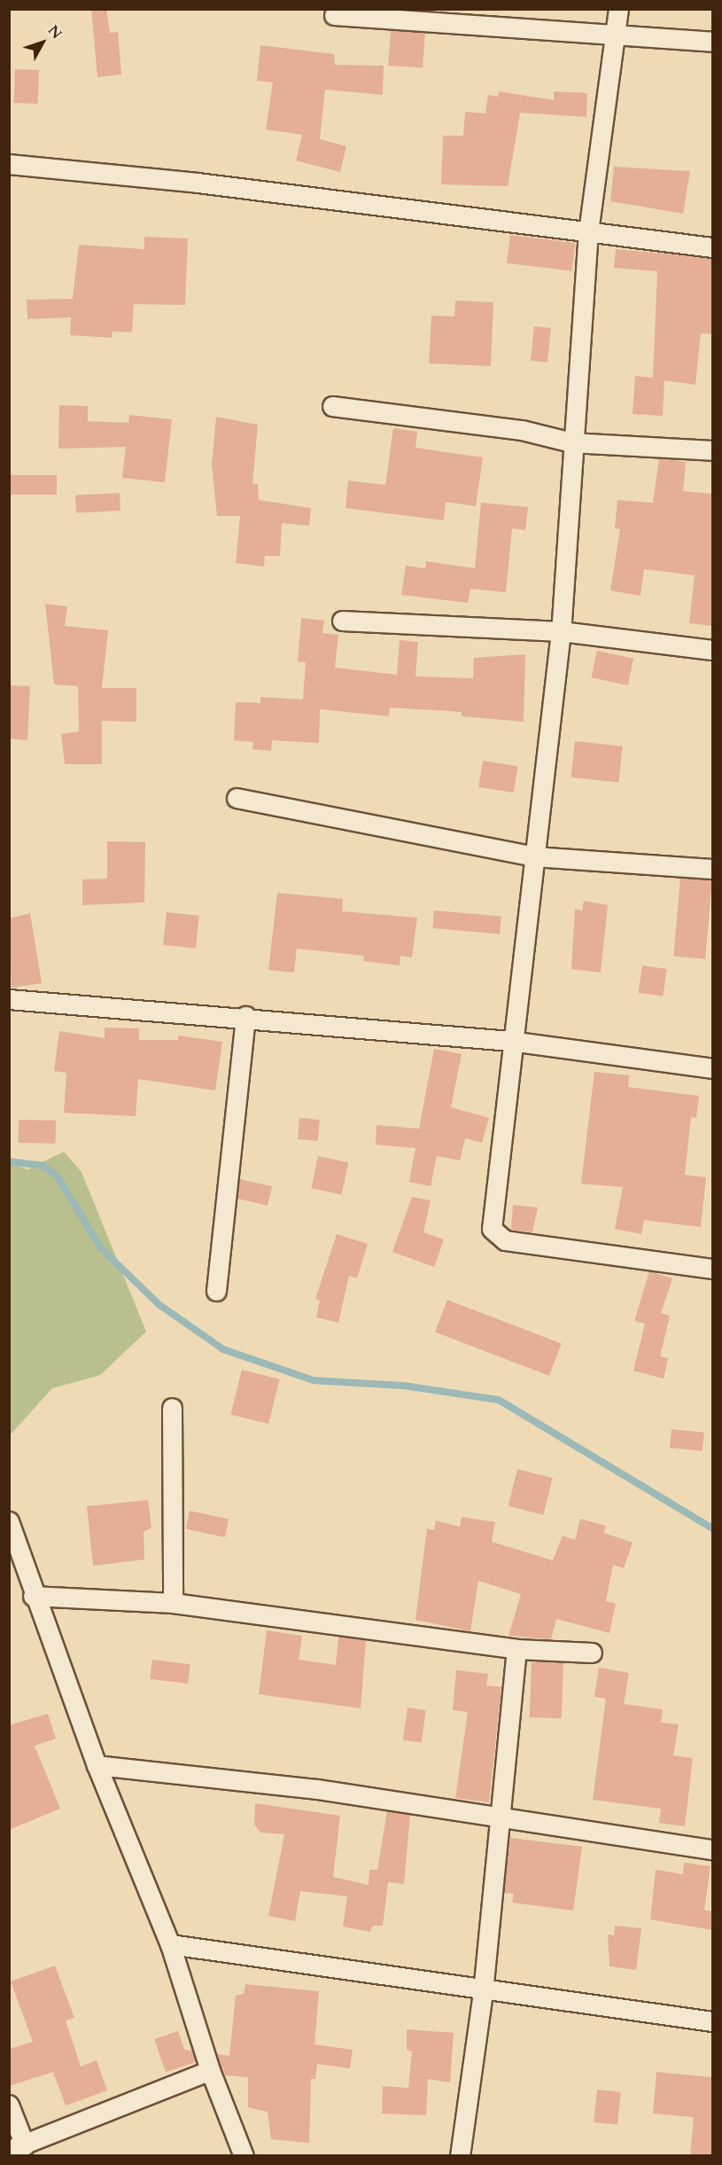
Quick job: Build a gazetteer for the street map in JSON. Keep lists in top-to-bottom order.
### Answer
{
  "north": "top right"
}
